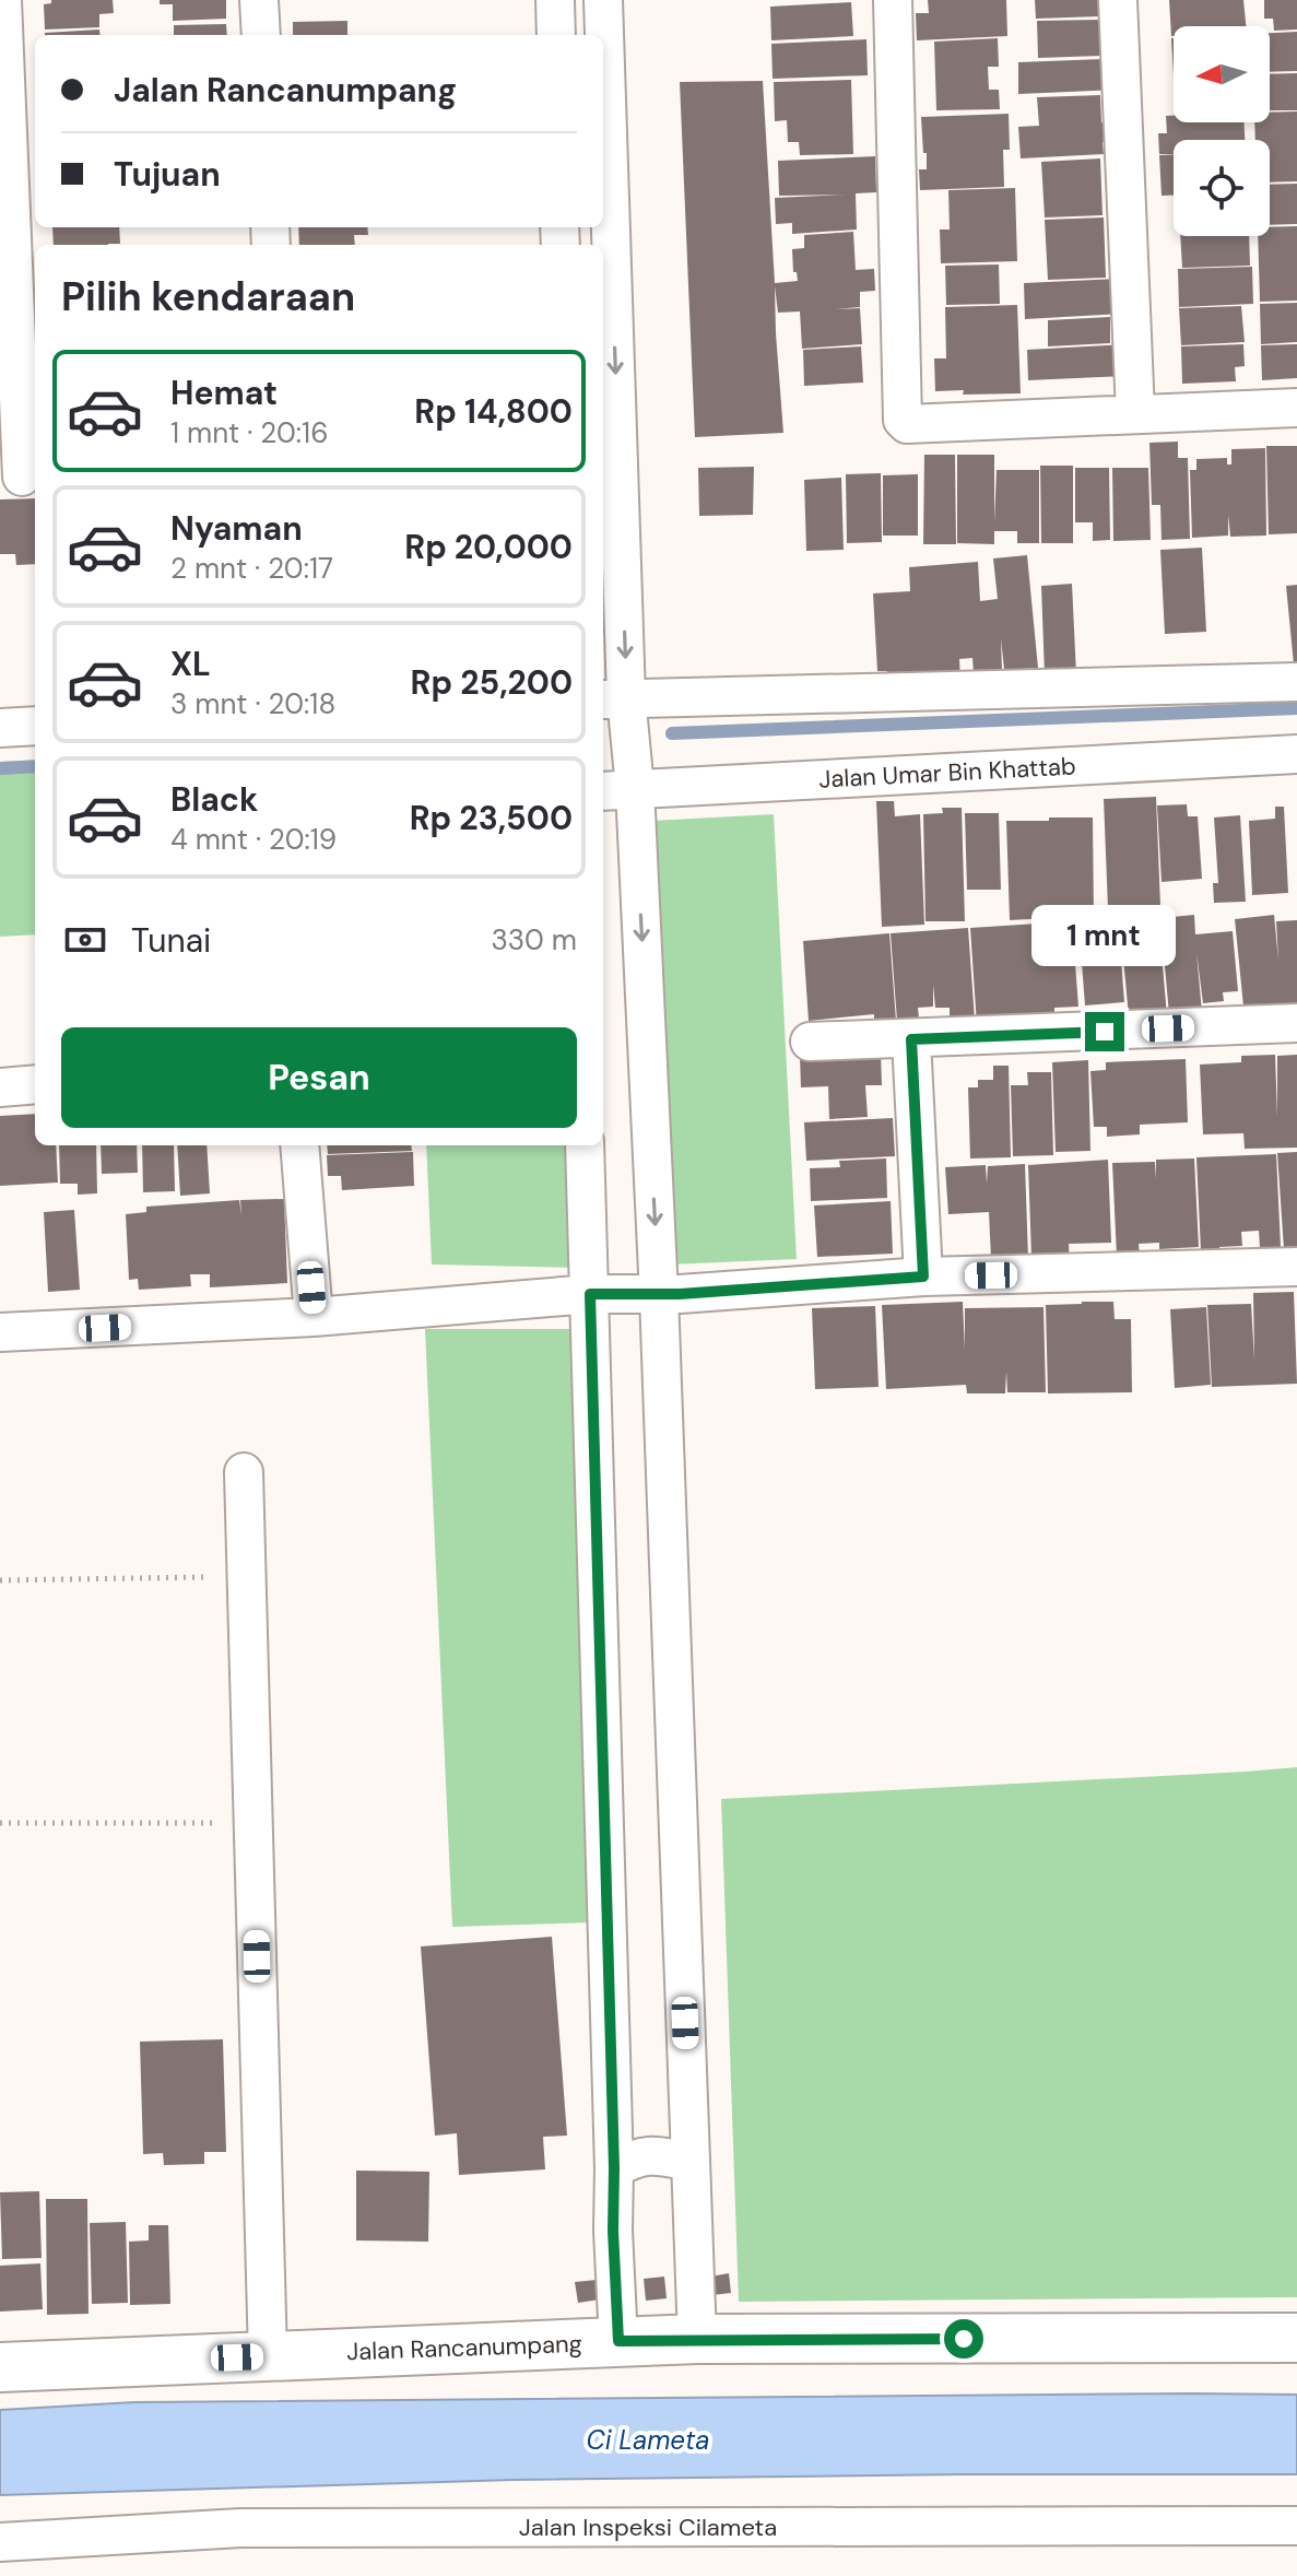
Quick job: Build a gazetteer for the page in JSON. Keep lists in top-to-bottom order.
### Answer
{
  "streets": {
    "main road": ["Jalan Rancanumpang"],
    "street": ["Jalan Umar Bin Khattab", "Jalan Inspeksi Cilameta"]
  },
  "water": ["Ci Lameta"],
  "north": "left",
  "page": {
    "banner": ["Jalan Rancanumpang", "Tujuan"],
    "heading": "Pilih kendaraan",
    "list": [
      {
        "name": "Hemat",
        "note": "1 mnt · 20:16",
        "value": "Rp 14,800"
      },
      {
        "name": "Nyaman",
        "note": "2 mnt · 20:17",
        "value": "Rp 20,000"
      },
      {
        "name": "XL",
        "note": "3 mnt · 20:18",
        "value": "Rp 25,200"
      },
      {
        "name": "Black",
        "note": "4 mnt · 20:19",
        "value": "Rp 23,500"
      }
    ],
    "pay": ["Tunai", "330 m"],
    "bubble": "1 mnt",
    "buttons": "Pesan"
  }
}
